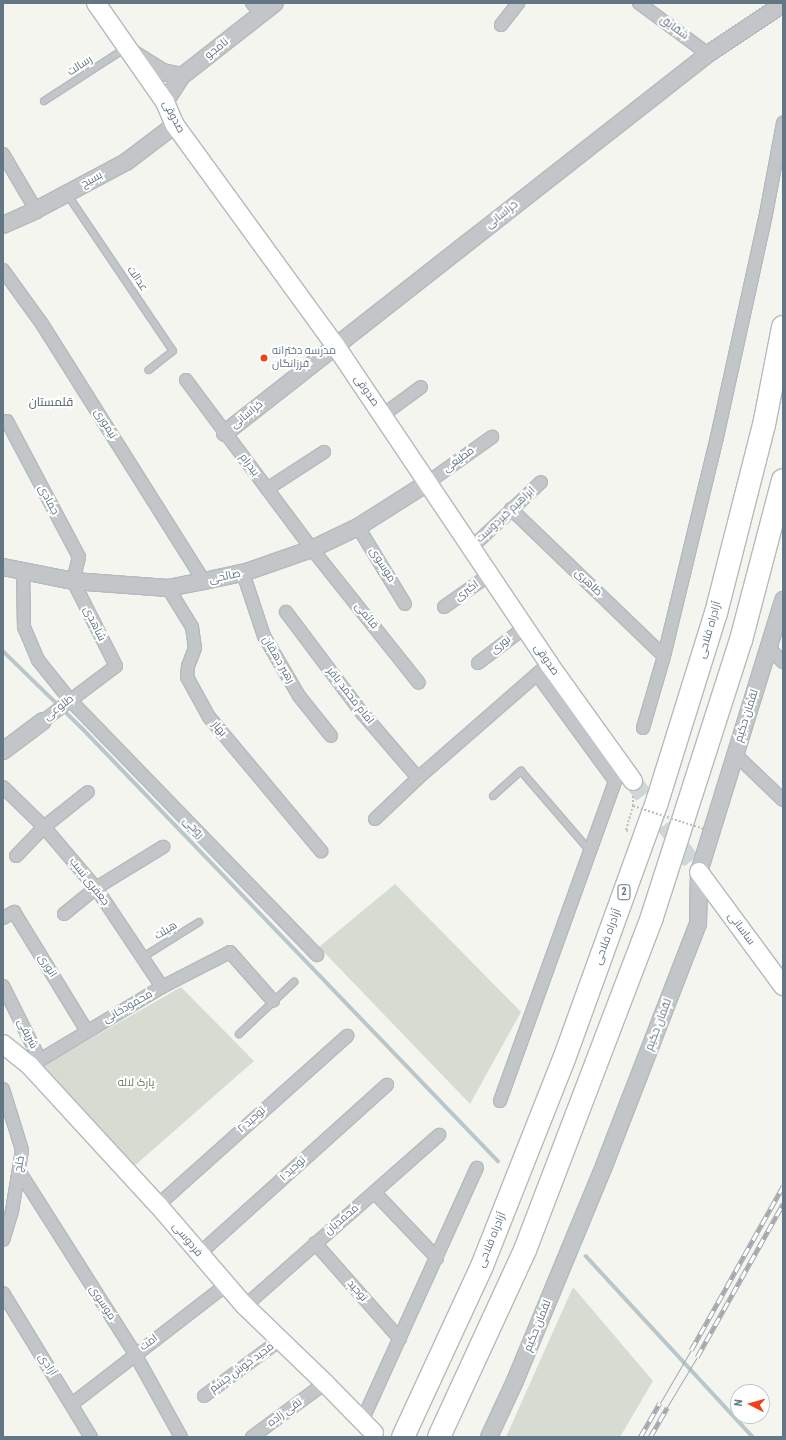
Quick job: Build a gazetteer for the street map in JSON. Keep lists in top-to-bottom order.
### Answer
{
  "streets": {
    "highway": ["آزادراه فلاحی", "2"],
    "main road": ["صدوقی", "ساسانی", "فردوسی"],
    "street": [
      "شقایق",
      "نامجو",
      "بسیح",
      "خراسانی",
      "تیموری",
      "مطیعی",
      "بیدرام",
      "جمادی",
      "ابراهیم خیردوست",
      "موسوی",
      "صالحی",
      "طاهری",
      "اکبری",
      "قائمی",
      "شاهدی",
      "نوری",
      "رهبر دهقان",
      "امام محمد باقر",
      "طلوعی",
      "لقمان حکیم",
      "بهار",
      "روحی",
      "جعفری نسب",
      "انوری",
      "محمودخانی",
      "شریفی",
      "توحید ۲",
      "خلج",
      "توحید ۱",
      "محمدیان",
      "توحید",
      "امت",
      "آزادی",
      "مجید خوش چشم",
      "تقی زاده"
    ],
    "lane": ["رسالت", "عدالت", "هیئت"]
  },
  "crossings": [
    ["شقایق", "خراسانی"],
    ["نامجو", "صدوقی"],
    ["رسالت", "صدوقی"],
    ["صدوقی", "بسیح"],
    ["صدوقی", "خراسانی"],
    ["صدوقی", "مطیعی"],
    ["صدوقی", "ابراهیم خیردوست"],
    ["صدوقی", "صالحی"],
    ["صدوقی", "اکبری"],
    ["صدوقی", "نوری"],
    ["بسیح", "عدالت"],
    ["خراسانی", "بیدرام"],
    ["تیموری", "صالحی"],
    ["مطیعی", "صالحی"],
    ["بیدرام", "صالحی"],
    ["بیدرام", "قائمی"],
    ["جمادی", "صالحی"],
    ["جمادی", "شاهدی"],
    ["ابراهیم خیردوست", "طاهری"],
    ["موسوی", "صالحی"],
    ["موسوی", "خلج"],
    ["موسوی", "امت"],
    ["صالحی", "قائمی"],
    ["صالحی", "شاهدی"],
    ["صالحی", "رهبر دهقان"],
    ["صالحی", "بهار"],
    ["صالحی", "روحی"],
    ["شاهدی", "طلوعی"],
    ["طلوعی", "روحی"],
    ["لقمان حکیم", "ساسانی"],
    ["جعفری نسب", "هیئت"],
    ["جعفری نسب", "محمودخانی"],
    ["انوری", "محمودخانی"],
    ["محمودخانی", "شریفی"],
    ["محمودخانی", "فردوسی"],
    ["شریفی", "فردوسی"],
    ["توحید ۲", "فردوسی"],
    ["توحید ۱", "فردوسی"],
    ["محمدیان", "فردوسی"],
    ["محمدیان", "توحید"],
    ["فردوسی", "امت"],
    ["فردوسی", "مجید خوش چشم"],
    ["امت", "آزادی"]
  ],
  "districts": ["قلمستان"],
  "parks": ["پارک لاله"],
  "places": ["مدرسه دخترانه فرزانگان"],
  "north": "left"
}
